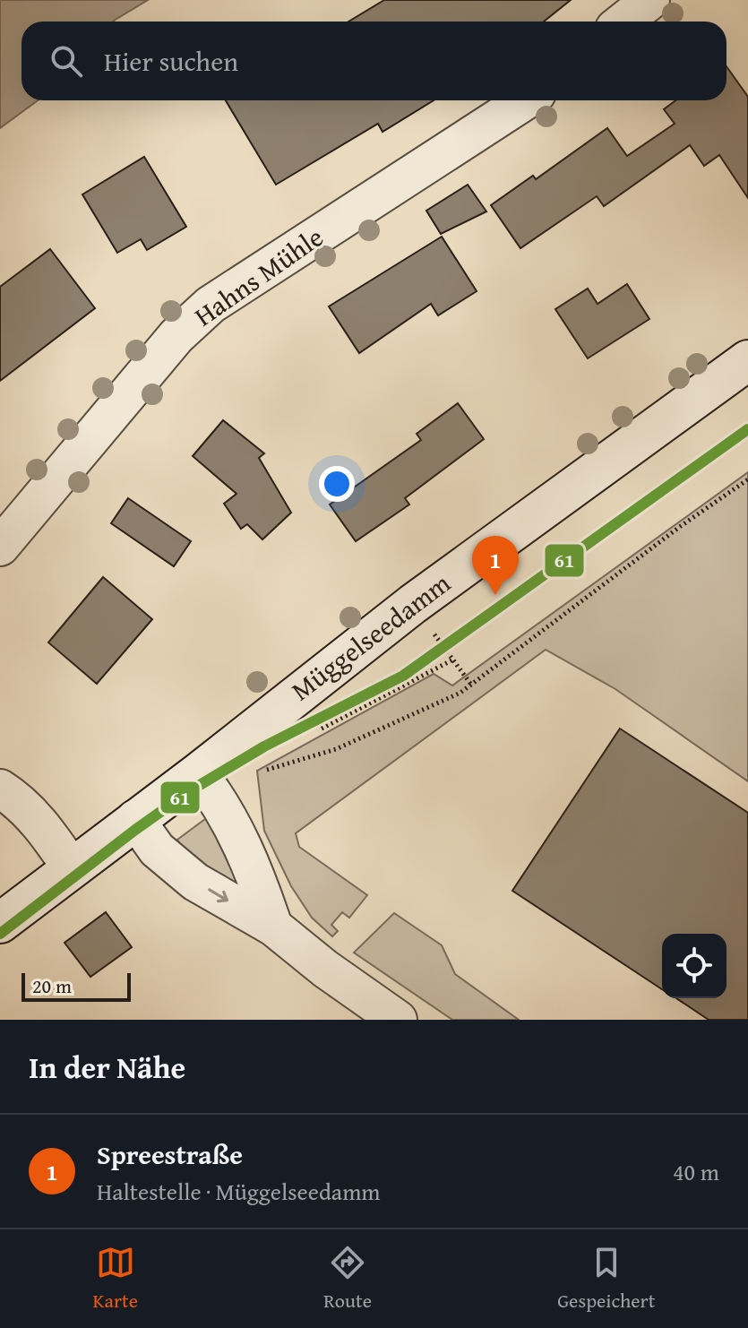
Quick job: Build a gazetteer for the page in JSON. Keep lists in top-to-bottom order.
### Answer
{
  "streets": {
    "main road": ["Müggelseedamm"],
    "street": ["Hahns Mühle"]
  },
  "lines": ["transit line 61"],
  "scale_bar": "20 m",
  "page": {
    "search": "Hier suchen",
    "pins": "1",
    "scale": "20 m",
    "heading": "In der Nähe",
    "list": [
      {
        "mark": "1",
        "name": "Spreestraße",
        "note": "Haltestelle · Müggelseedamm",
        "value": "40 m"
      }
    ],
    "nav": ["Karte", "Route", "Gespeichert"]
  }
}
